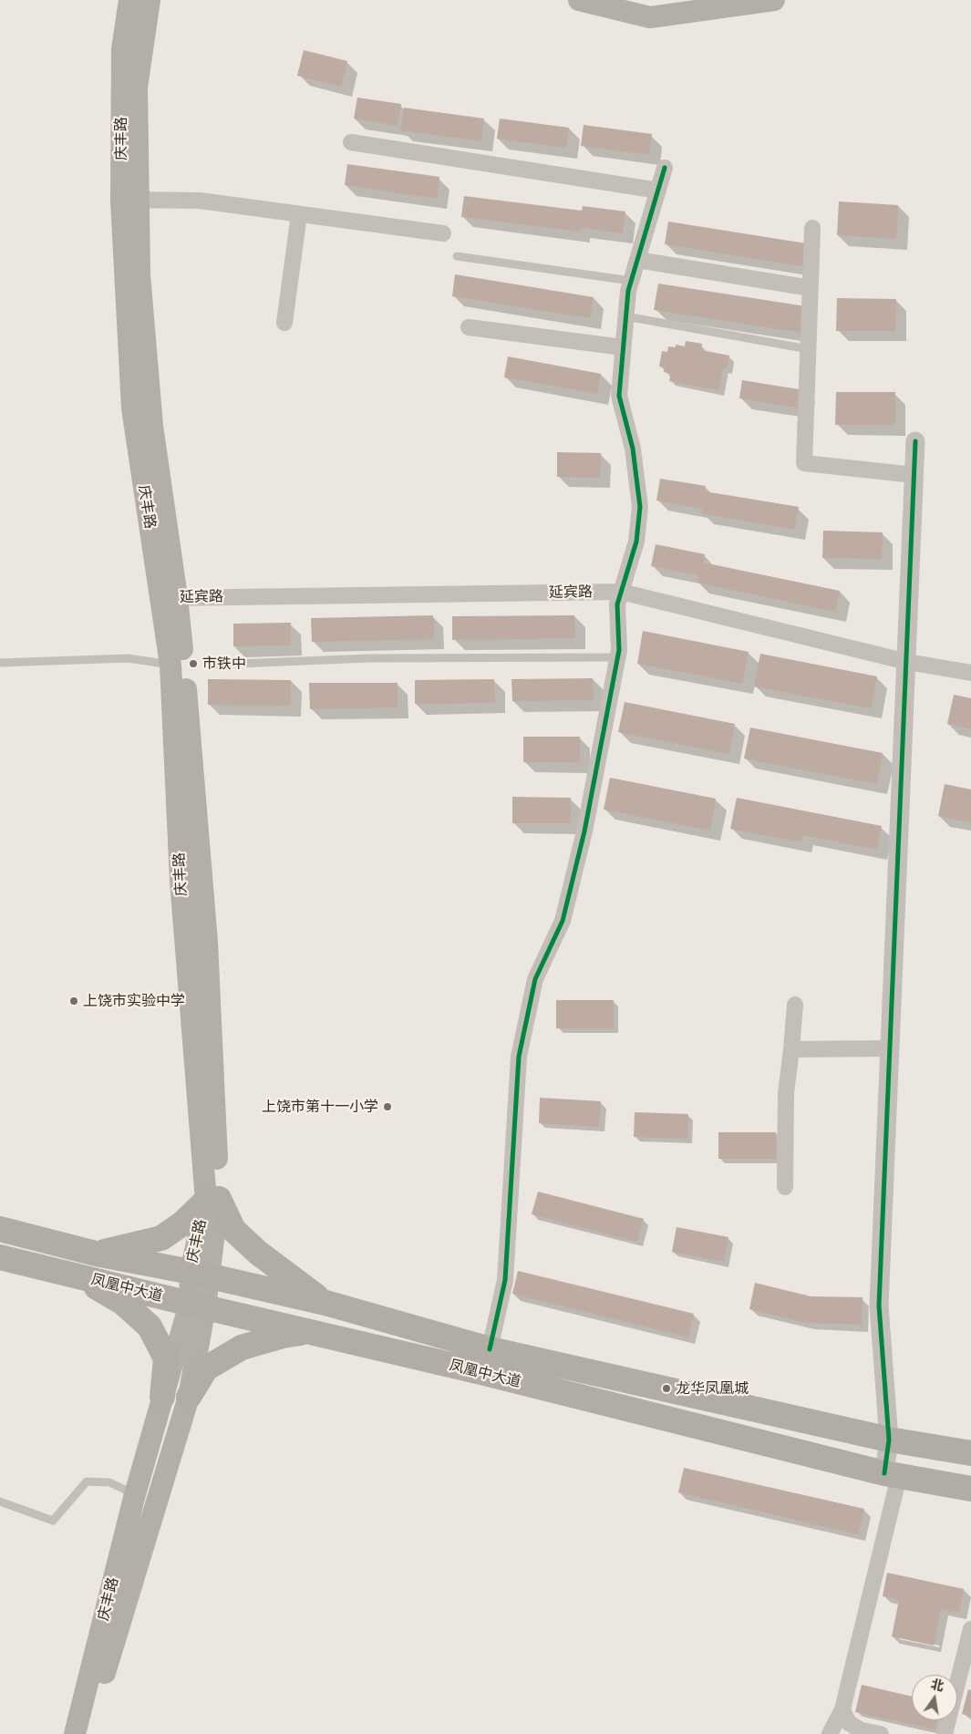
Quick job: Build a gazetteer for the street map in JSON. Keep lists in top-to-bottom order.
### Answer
{
  "streets": {
    "main road": ["庆丰路", "凤凰中大道"],
    "street": ["延宾路"]
  },
  "crossings": [
    ["庆丰路", "延宾路"],
    ["庆丰路", "凤凰中大道"]
  ],
  "places": [
    "市铁中",
    "上饶市实验中学",
    "上饶市第十一小学",
    "龙华凤凰城"
  ],
  "north": "top"
}
